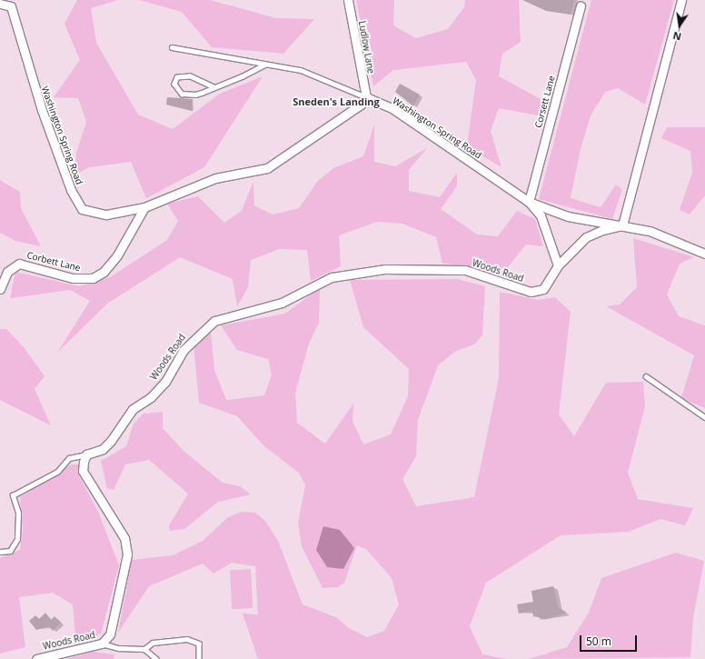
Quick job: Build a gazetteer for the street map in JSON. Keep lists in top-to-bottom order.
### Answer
{
  "streets": {
    "street": [
      "Ludlow Lane",
      "Corsett Lane",
      "Washington Spring Road",
      "Corbett Lane",
      "Woods Road"
    ]
  },
  "crossings": [
    ["Ludlow Lane", "Washington Spring Road"],
    ["Corsett Lane", "Washington Spring Road"],
    ["Washington Spring Road", "Corbett Lane"],
    ["Washington Spring Road", "Woods Road"]
  ],
  "districts": ["Sneden's Landing"],
  "scale_bar": "50 m",
  "north": "bottom"
}
